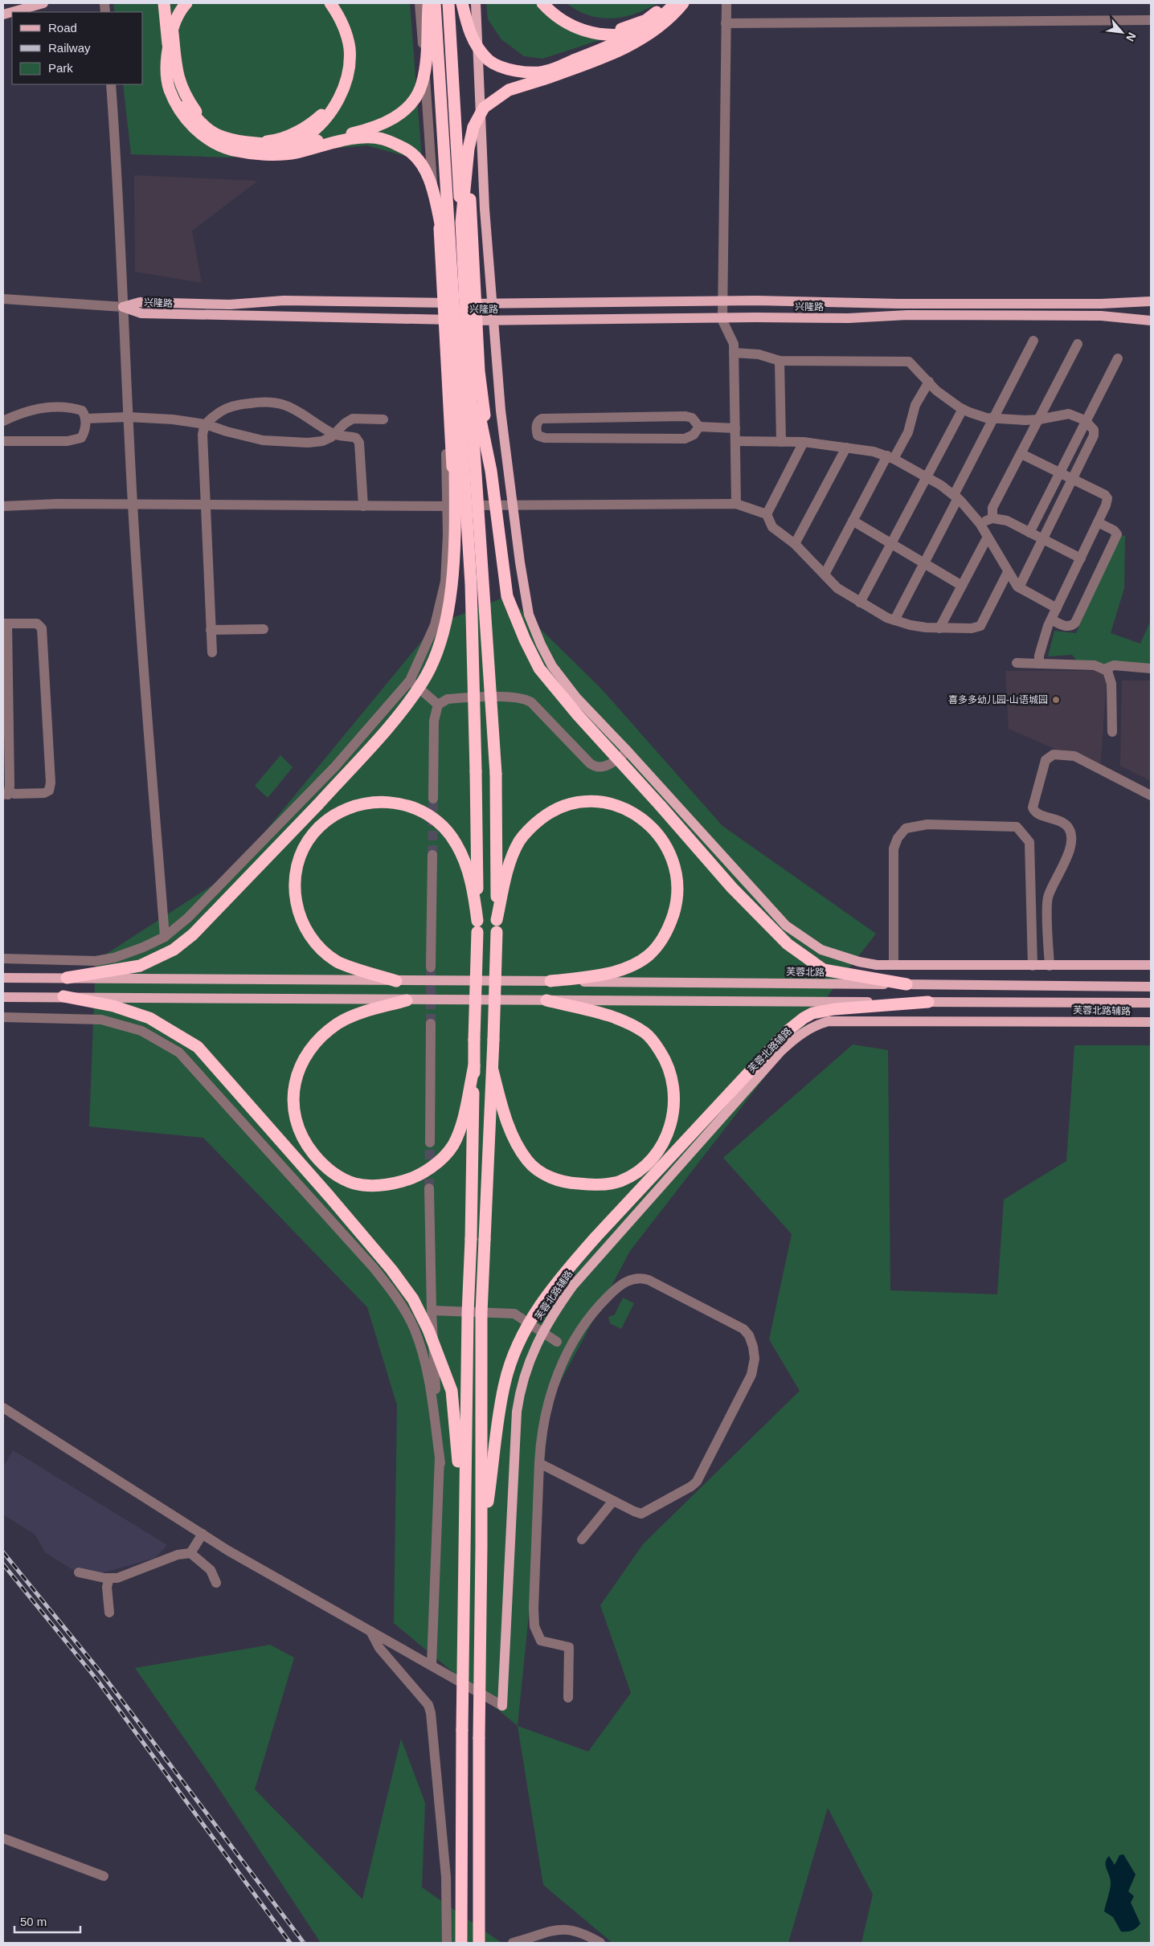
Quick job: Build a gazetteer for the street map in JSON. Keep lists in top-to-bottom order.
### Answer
{
  "streets": {
    "main road": ["兴隆路", "芙蓉北路", "芙蓉北路辅路"]
  },
  "places": ["喜多多幼儿园-山语城园"],
  "legend": ["Road", "Railway", "Park"],
  "scale_bar": "50 m",
  "north": "bottom right"
}
